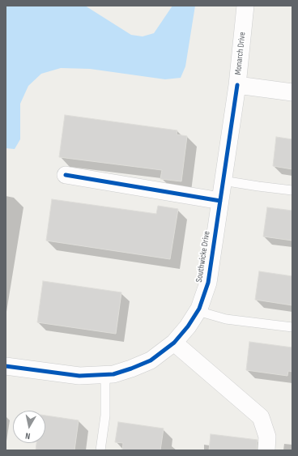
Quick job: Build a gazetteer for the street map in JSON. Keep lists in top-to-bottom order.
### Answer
{
  "streets": {
    "street": ["Monarch Drive", "Southwicke Drive"]
  },
  "crossings": [
    ["Monarch Drive", "Southwicke Drive"]
  ],
  "north": "bottom"
}
